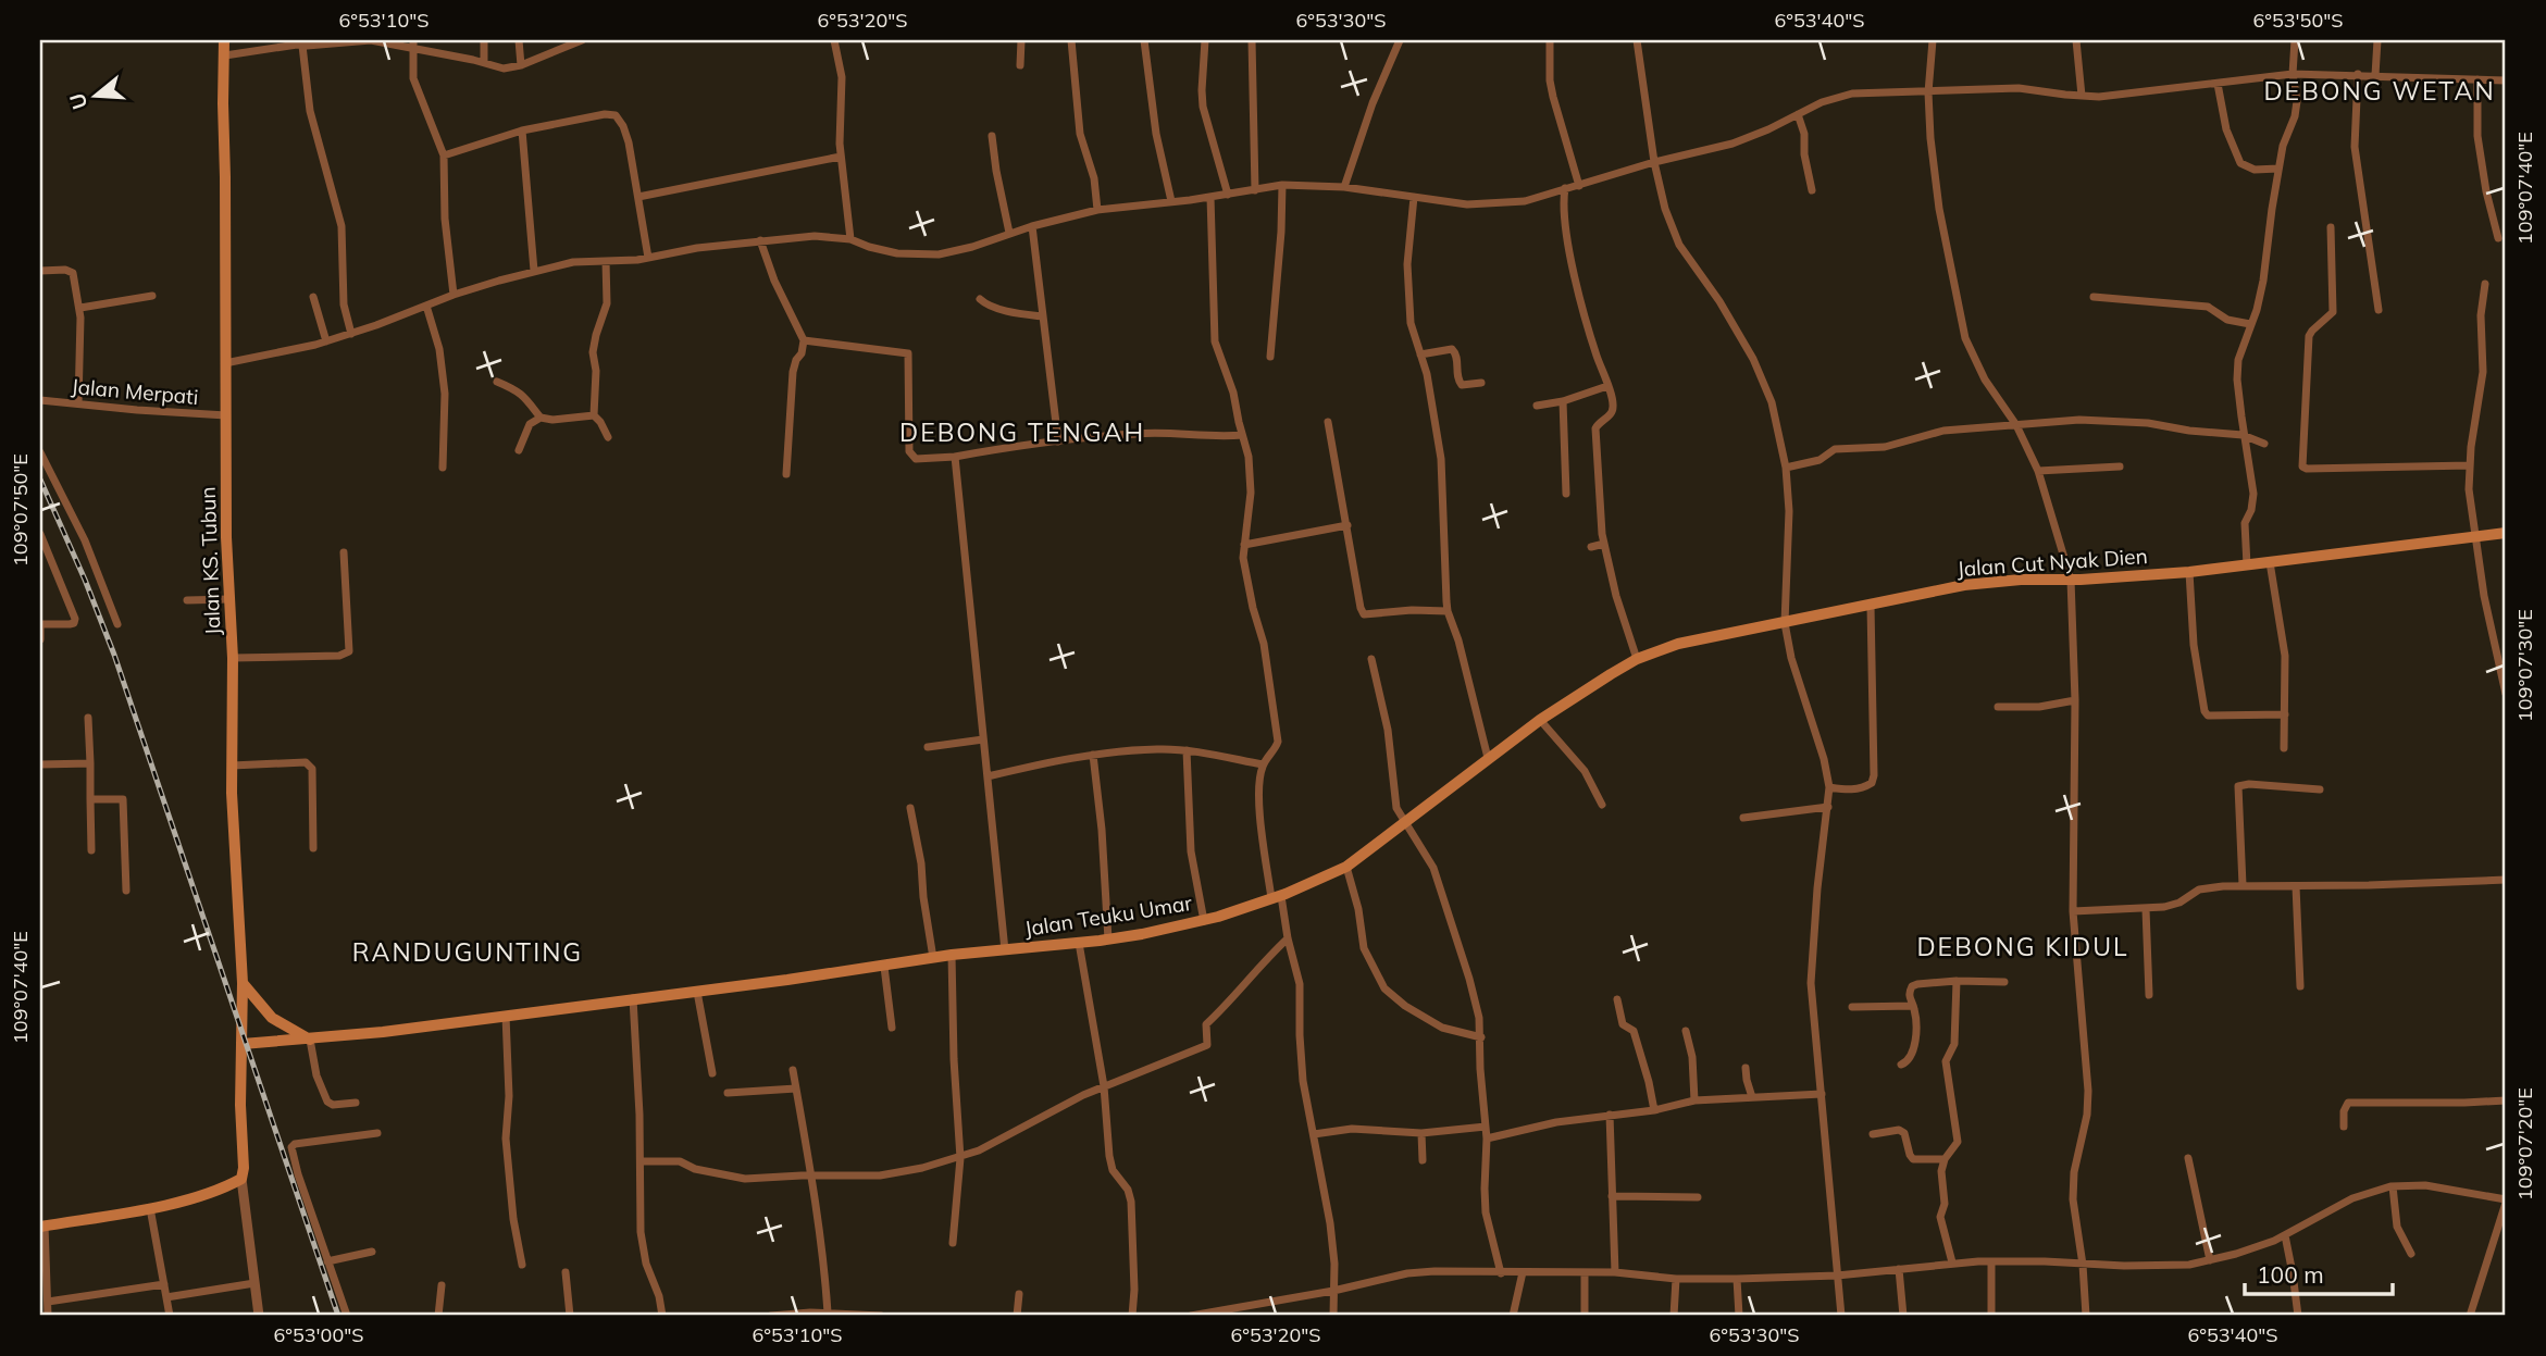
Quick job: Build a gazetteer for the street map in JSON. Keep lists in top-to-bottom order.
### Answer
{
  "streets": {
    "main road": ["Jalan KS. Tubun", "Jalan Cut Nyak Dien", "Jalan Teuku Umar"],
    "street": ["Jalan Merpati"]
  },
  "crossings": [
    ["Jalan Merpati", "Jalan KS. Tubun"],
    ["Jalan KS. Tubun", "Jalan Teuku Umar"],
    ["Jalan Cut Nyak Dien", "Jalan Teuku Umar"]
  ],
  "districts": [
    "DEBONG WETAN",
    "DEBONG TENGAH",
    "DEBONG KIDUL",
    "RANDUGUNTING"
  ],
  "scale_bar": "100 m",
  "north": "left",
  "coordinates": [
    "6°53'10\"S",
    "6°53'20\"S",
    "6°53'30\"S",
    "6°53'40\"S",
    "6°53'50\"S",
    "109°07'40\"E",
    "109°07'50\"E",
    "109°07'30\"E",
    "109°07'20\"E",
    "6°53'00\"S"
  ]
}
